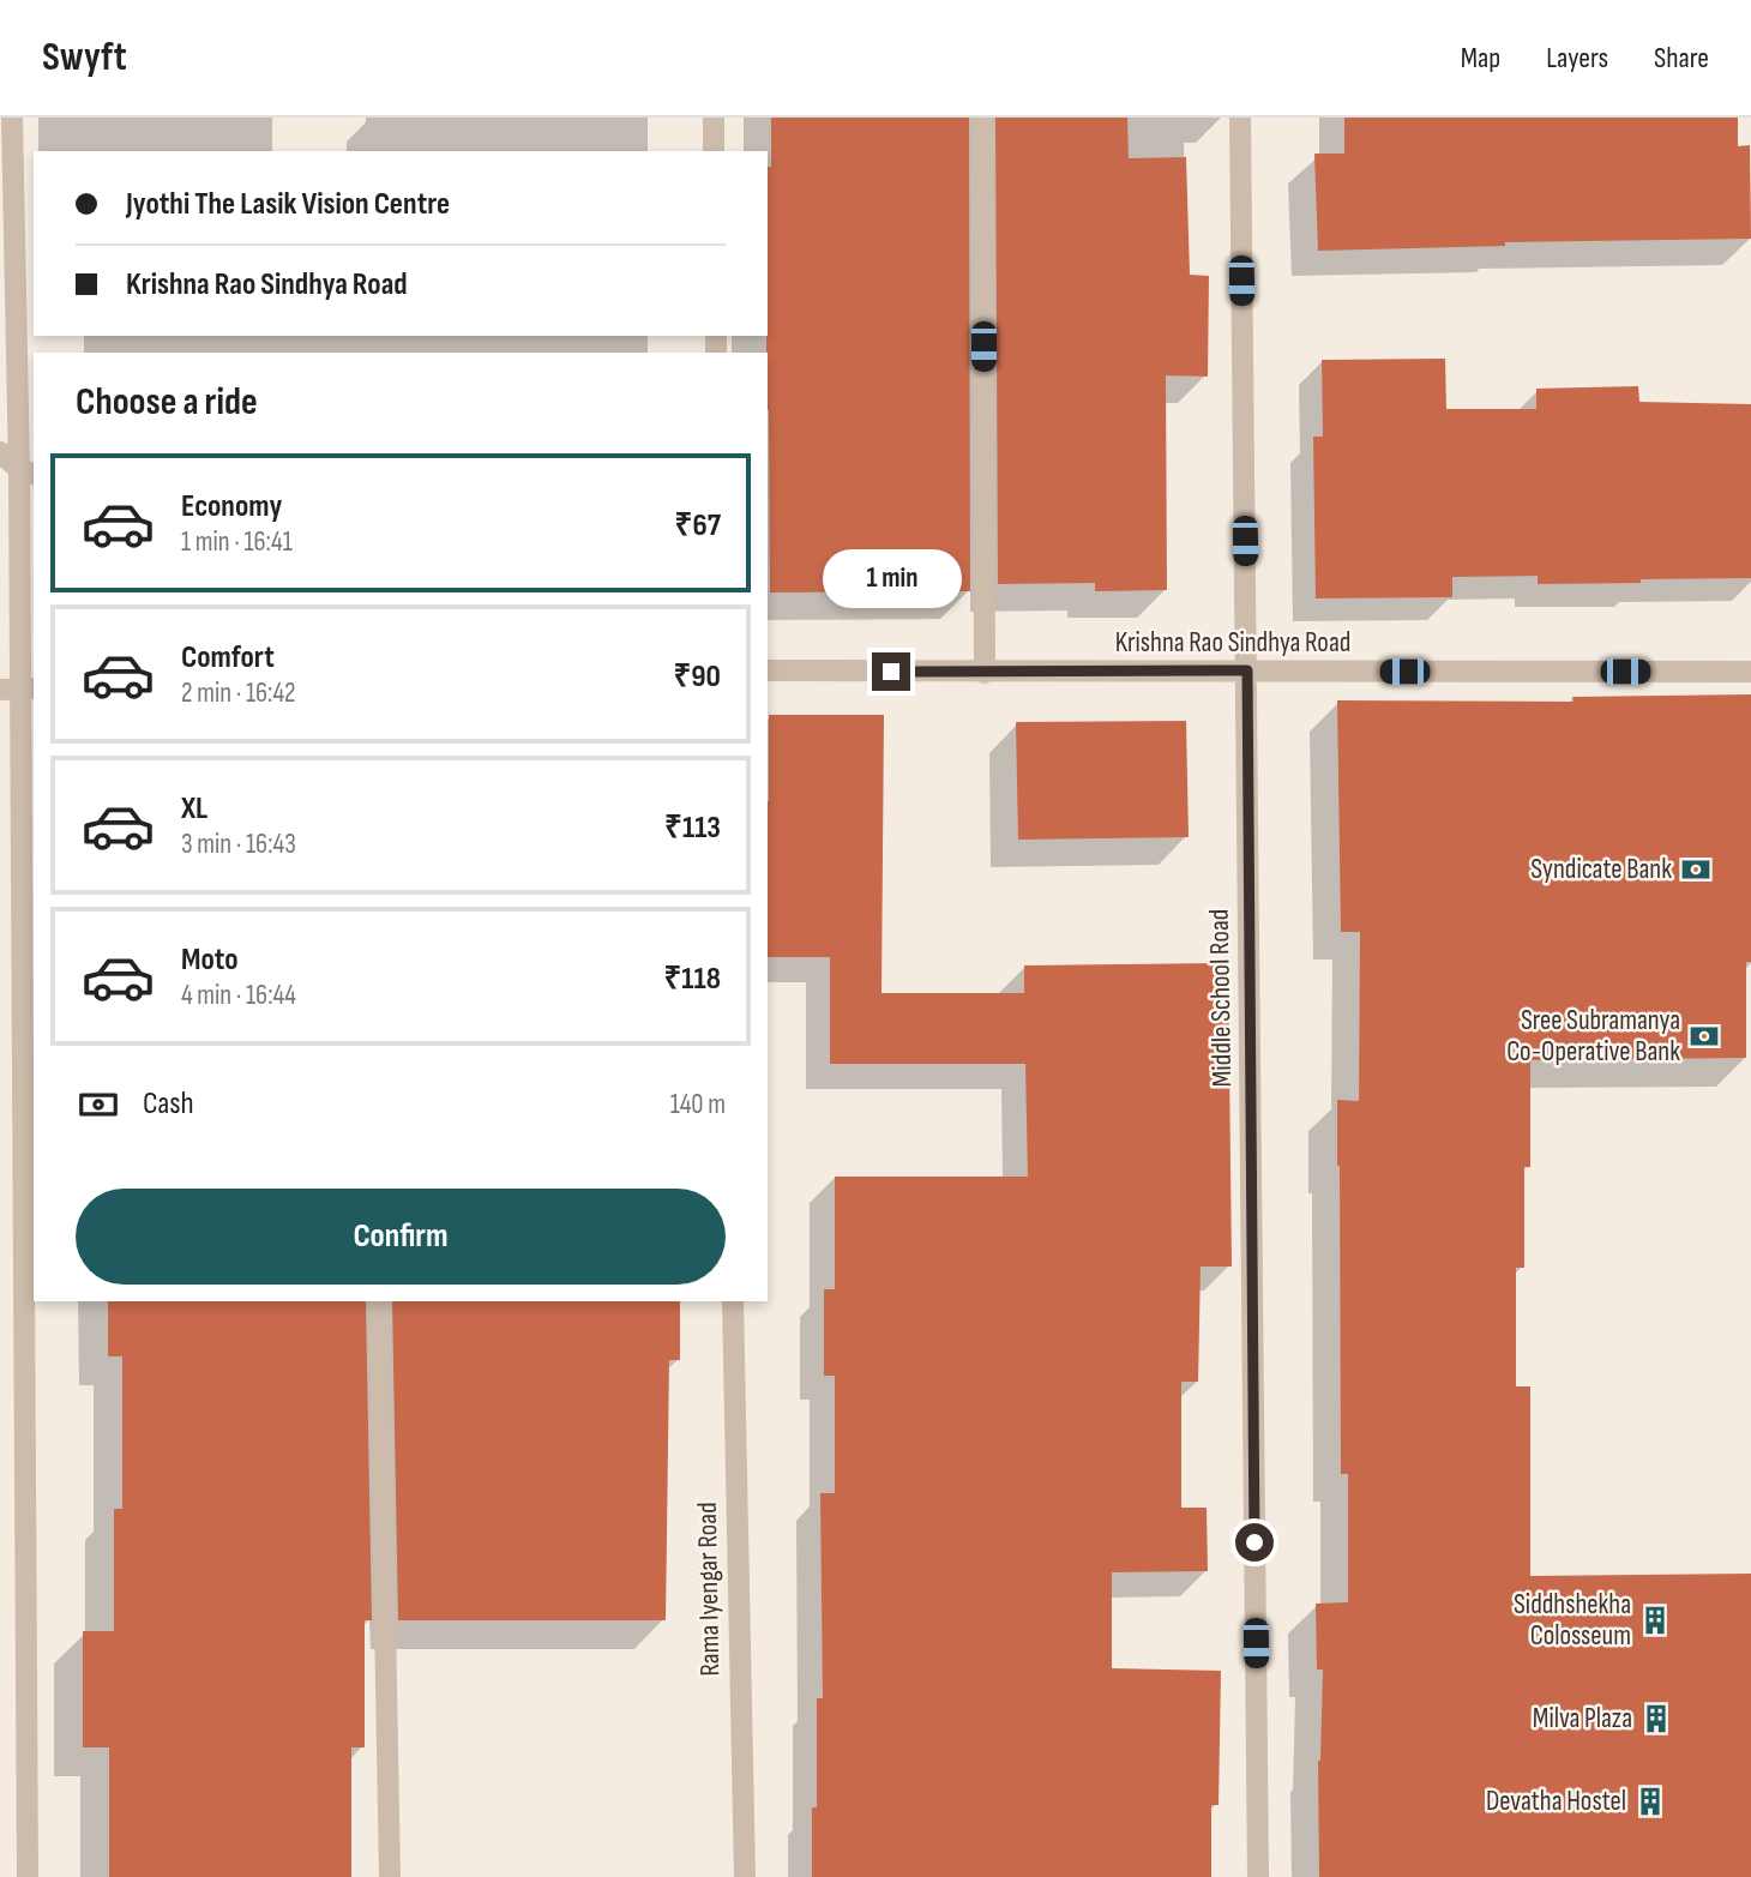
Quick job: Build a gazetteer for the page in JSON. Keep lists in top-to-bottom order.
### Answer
{
  "streets": {
    "street": ["Krishna Rao Sindhya Road", "Middle School Road", "Rama Iyengar Road"]
  },
  "crossings": [
    ["Krishna Rao Sindhya Road", "Middle School Road"]
  ],
  "places": {
    "bank": ["Syndicate Bank", "Sree Subramanya Co-Operative Bank"],
    "building": ["Siddhshekha Colosseum", "Milva Plaza", "Devatha Hostel"]
  },
  "page": {
    "header": "Swyft",
    "nav": ["Map", "Layers", "Share"],
    "banner": ["Jyothi The Lasik Vision Centre", "Krishna Rao Sindhya Road"],
    "heading": "Choose a ride",
    "list": [
      {
        "name": "Economy",
        "note": "1 min · 16:41",
        "value": "₹67"
      },
      {
        "name": "Comfort",
        "note": "2 min · 16:42",
        "value": "₹90"
      },
      {
        "name": "XL",
        "note": "3 min · 16:43",
        "value": "₹113"
      },
      {
        "name": "Moto",
        "note": "4 min · 16:44",
        "value": "₹118"
      }
    ],
    "bubble": "1 min",
    "pay": ["Cash", "140 m"],
    "buttons": "Confirm"
  }
}
